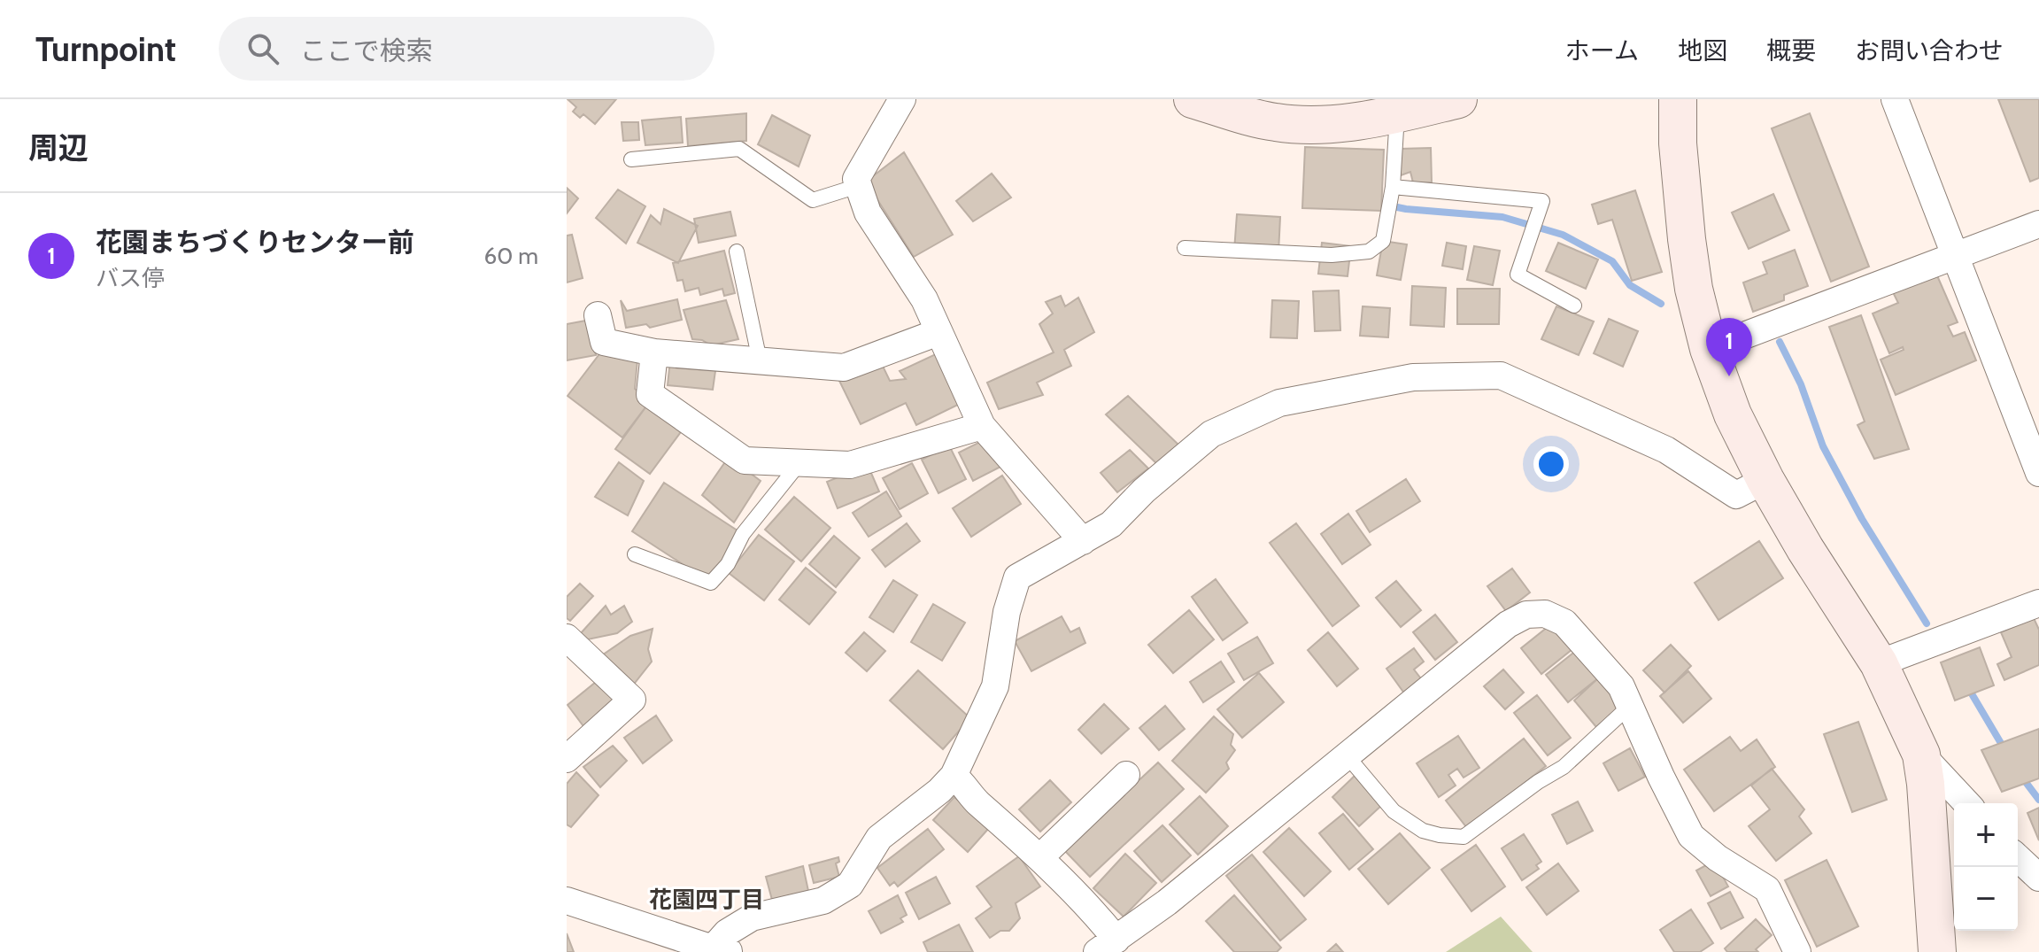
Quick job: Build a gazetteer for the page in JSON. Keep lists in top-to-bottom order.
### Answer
{
  "districts": ["花園四丁目"],
  "page": {
    "header": "Turnpoint",
    "search": "ここで検索",
    "nav": [
      "ホーム",
      "地図",
      "概要",
      "お問い合わせ"
    ],
    "heading": "周辺",
    "list": [
      {
        "mark": "1",
        "name": "花園まちづくりセンター前",
        "note": "バス停",
        "value": "60 m"
      }
    ],
    "pins": "1",
    "map_buttons": ["+", "−"]
  }
}
